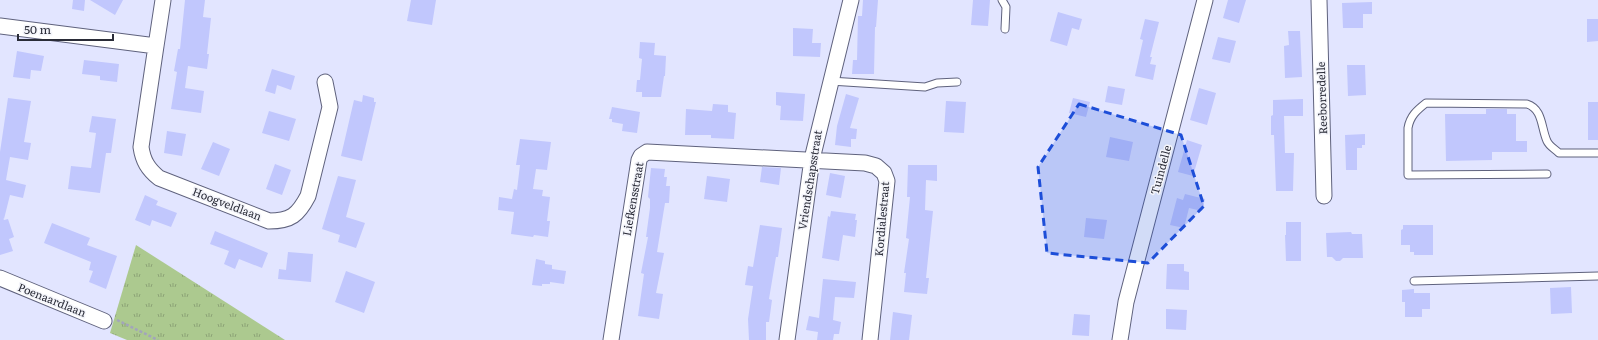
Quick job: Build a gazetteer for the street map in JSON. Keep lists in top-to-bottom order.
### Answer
{
  "streets": {
    "street": [
      "Reeborredelle",
      "Tuindelle",
      "Vriendschapsstraat",
      "Liefkensstraat",
      "Hoogveldlaan",
      "Kordialestraat",
      "Poenaardlaan"
    ]
  },
  "crossings": [
    ["Vriendschapsstraat", "Liefkensstraat"],
    ["Vriendschapsstraat", "Kordialestraat"],
    ["Liefkensstraat", "Kordialestraat"]
  ],
  "scale_bar": "50 m"
}
